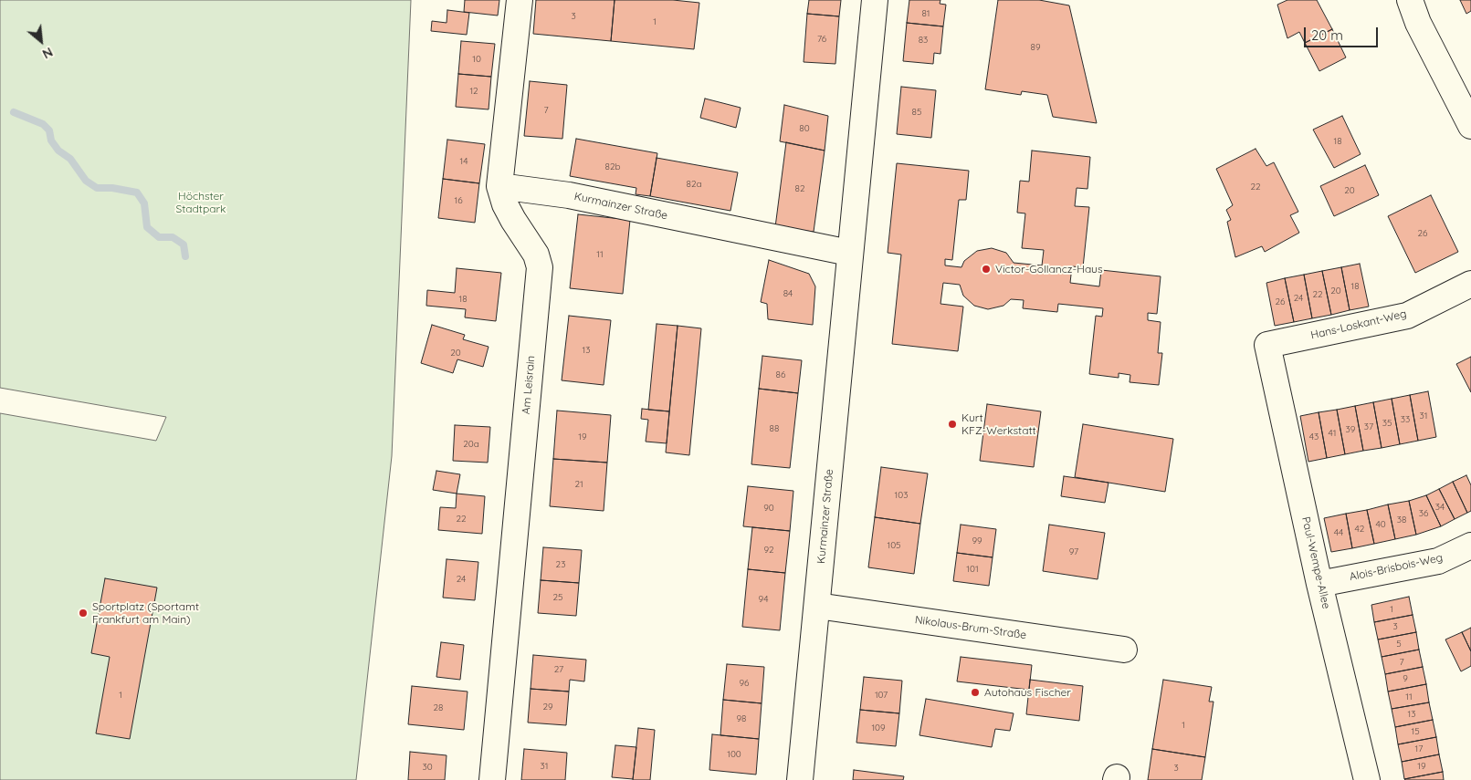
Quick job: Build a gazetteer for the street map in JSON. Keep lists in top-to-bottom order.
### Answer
{
  "streets": {
    "street": [
      "Kurmainzer Straße",
      "Hans-Loskant-Weg",
      "Am Leisrain",
      "Paul-Wempe-Allee",
      "Alois-Brisbois-Weg",
      "Nikolaus-Brum-Straße"
    ]
  },
  "crossings": [
    ["Kurmainzer Straße", "Am Leisrain"],
    ["Kurmainzer Straße", "Nikolaus-Brum-Straße"],
    ["Hans-Loskant-Weg", "Paul-Wempe-Allee"],
    ["Paul-Wempe-Allee", "Alois-Brisbois-Weg"]
  ],
  "parks": ["Höchster Stadtpark"],
  "places": [
    "Victor-Gollancz-Haus",
    "Kurt KFZ-Werkstatt",
    "Sportplatz (Sportamt Frankfurt am Main)",
    "Autohaus Fischer"
  ],
  "house_numbers": [
    "81",
    "3",
    "1",
    "76",
    "83",
    "89",
    "10",
    "12",
    "7",
    "85",
    "80",
    "18",
    "14",
    "82b",
    "82a",
    "22",
    "82",
    "20",
    "16",
    "26",
    "11",
    "18",
    "20",
    "84",
    "22",
    "24",
    "18",
    "26",
    "13",
    "20",
    "86",
    "31",
    "33",
    "35",
    "37",
    "88",
    "39",
    "41",
    "19",
    "43",
    "20a",
    "21",
    "103",
    "34",
    "90",
    "36",
    "22",
    "38",
    "40",
    "42",
    "44",
    "99",
    "105",
    "92",
    "97",
    "23",
    "101",
    "24",
    "25",
    "94",
    "1",
    "3",
    "5",
    "7",
    "27",
    "9",
    "96",
    "1",
    "107",
    "11",
    "29",
    "28",
    "13",
    "98",
    "1",
    "109",
    "15",
    "17",
    "100",
    "31",
    "19",
    "30",
    "3"
  ],
  "scale_bar": "20 m",
  "north": "bottom right"
}
